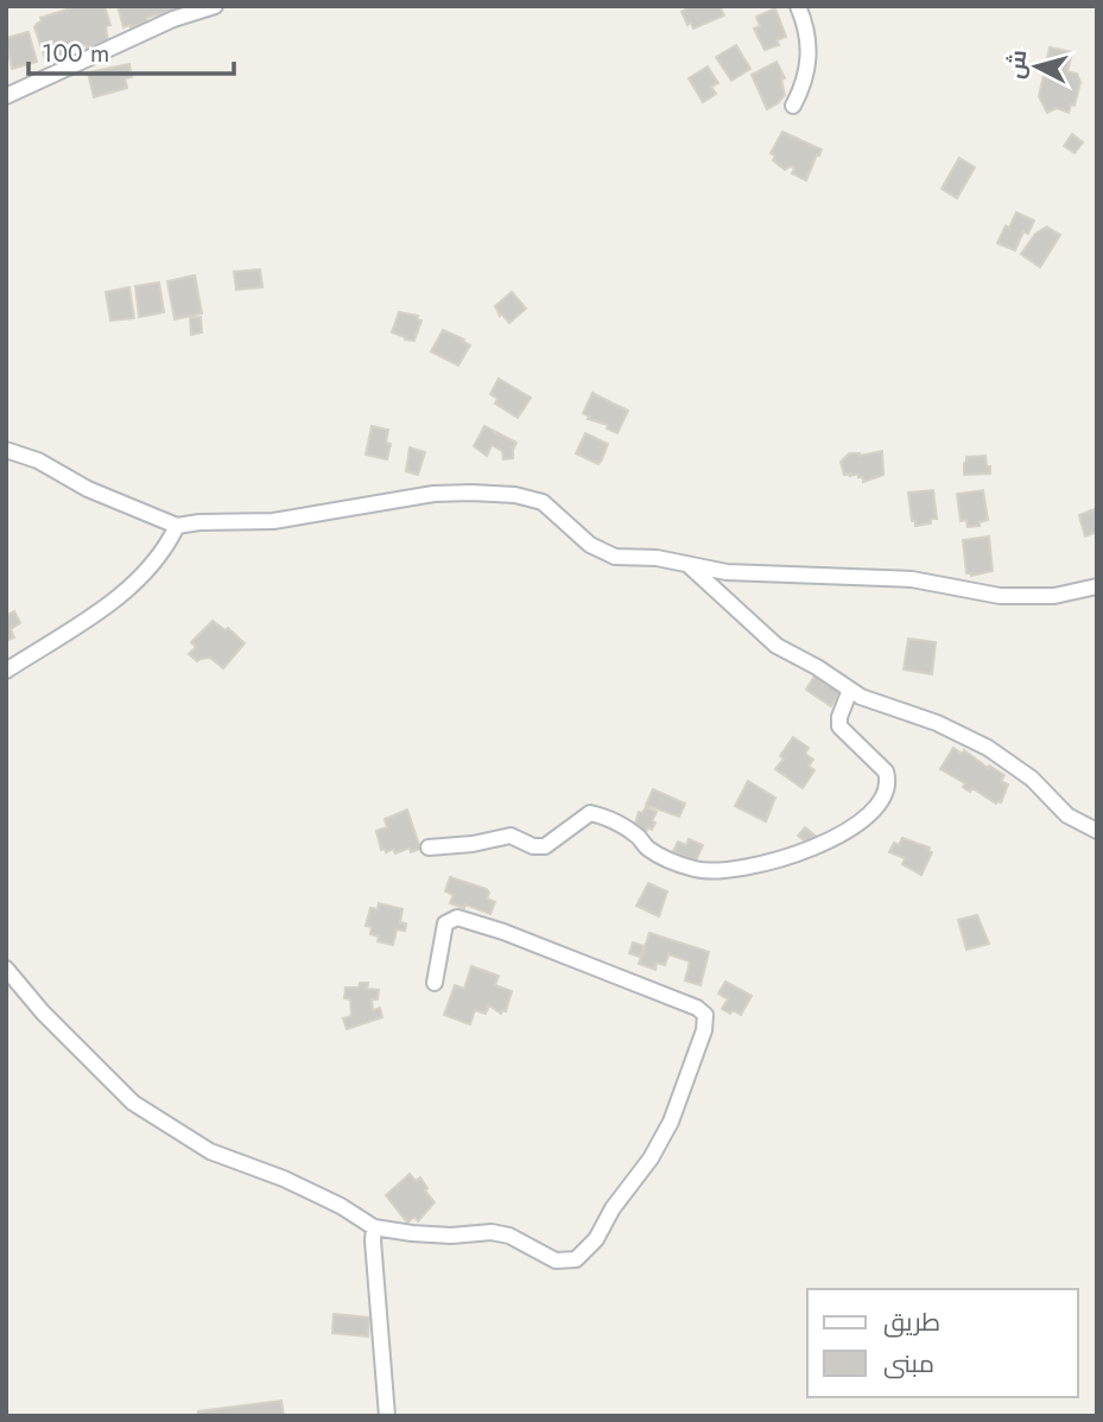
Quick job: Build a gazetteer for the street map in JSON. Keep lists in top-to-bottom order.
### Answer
{
  "legend": ["طريق", "مبنى"],
  "scale_bar": "100 m",
  "north": "left"
}
